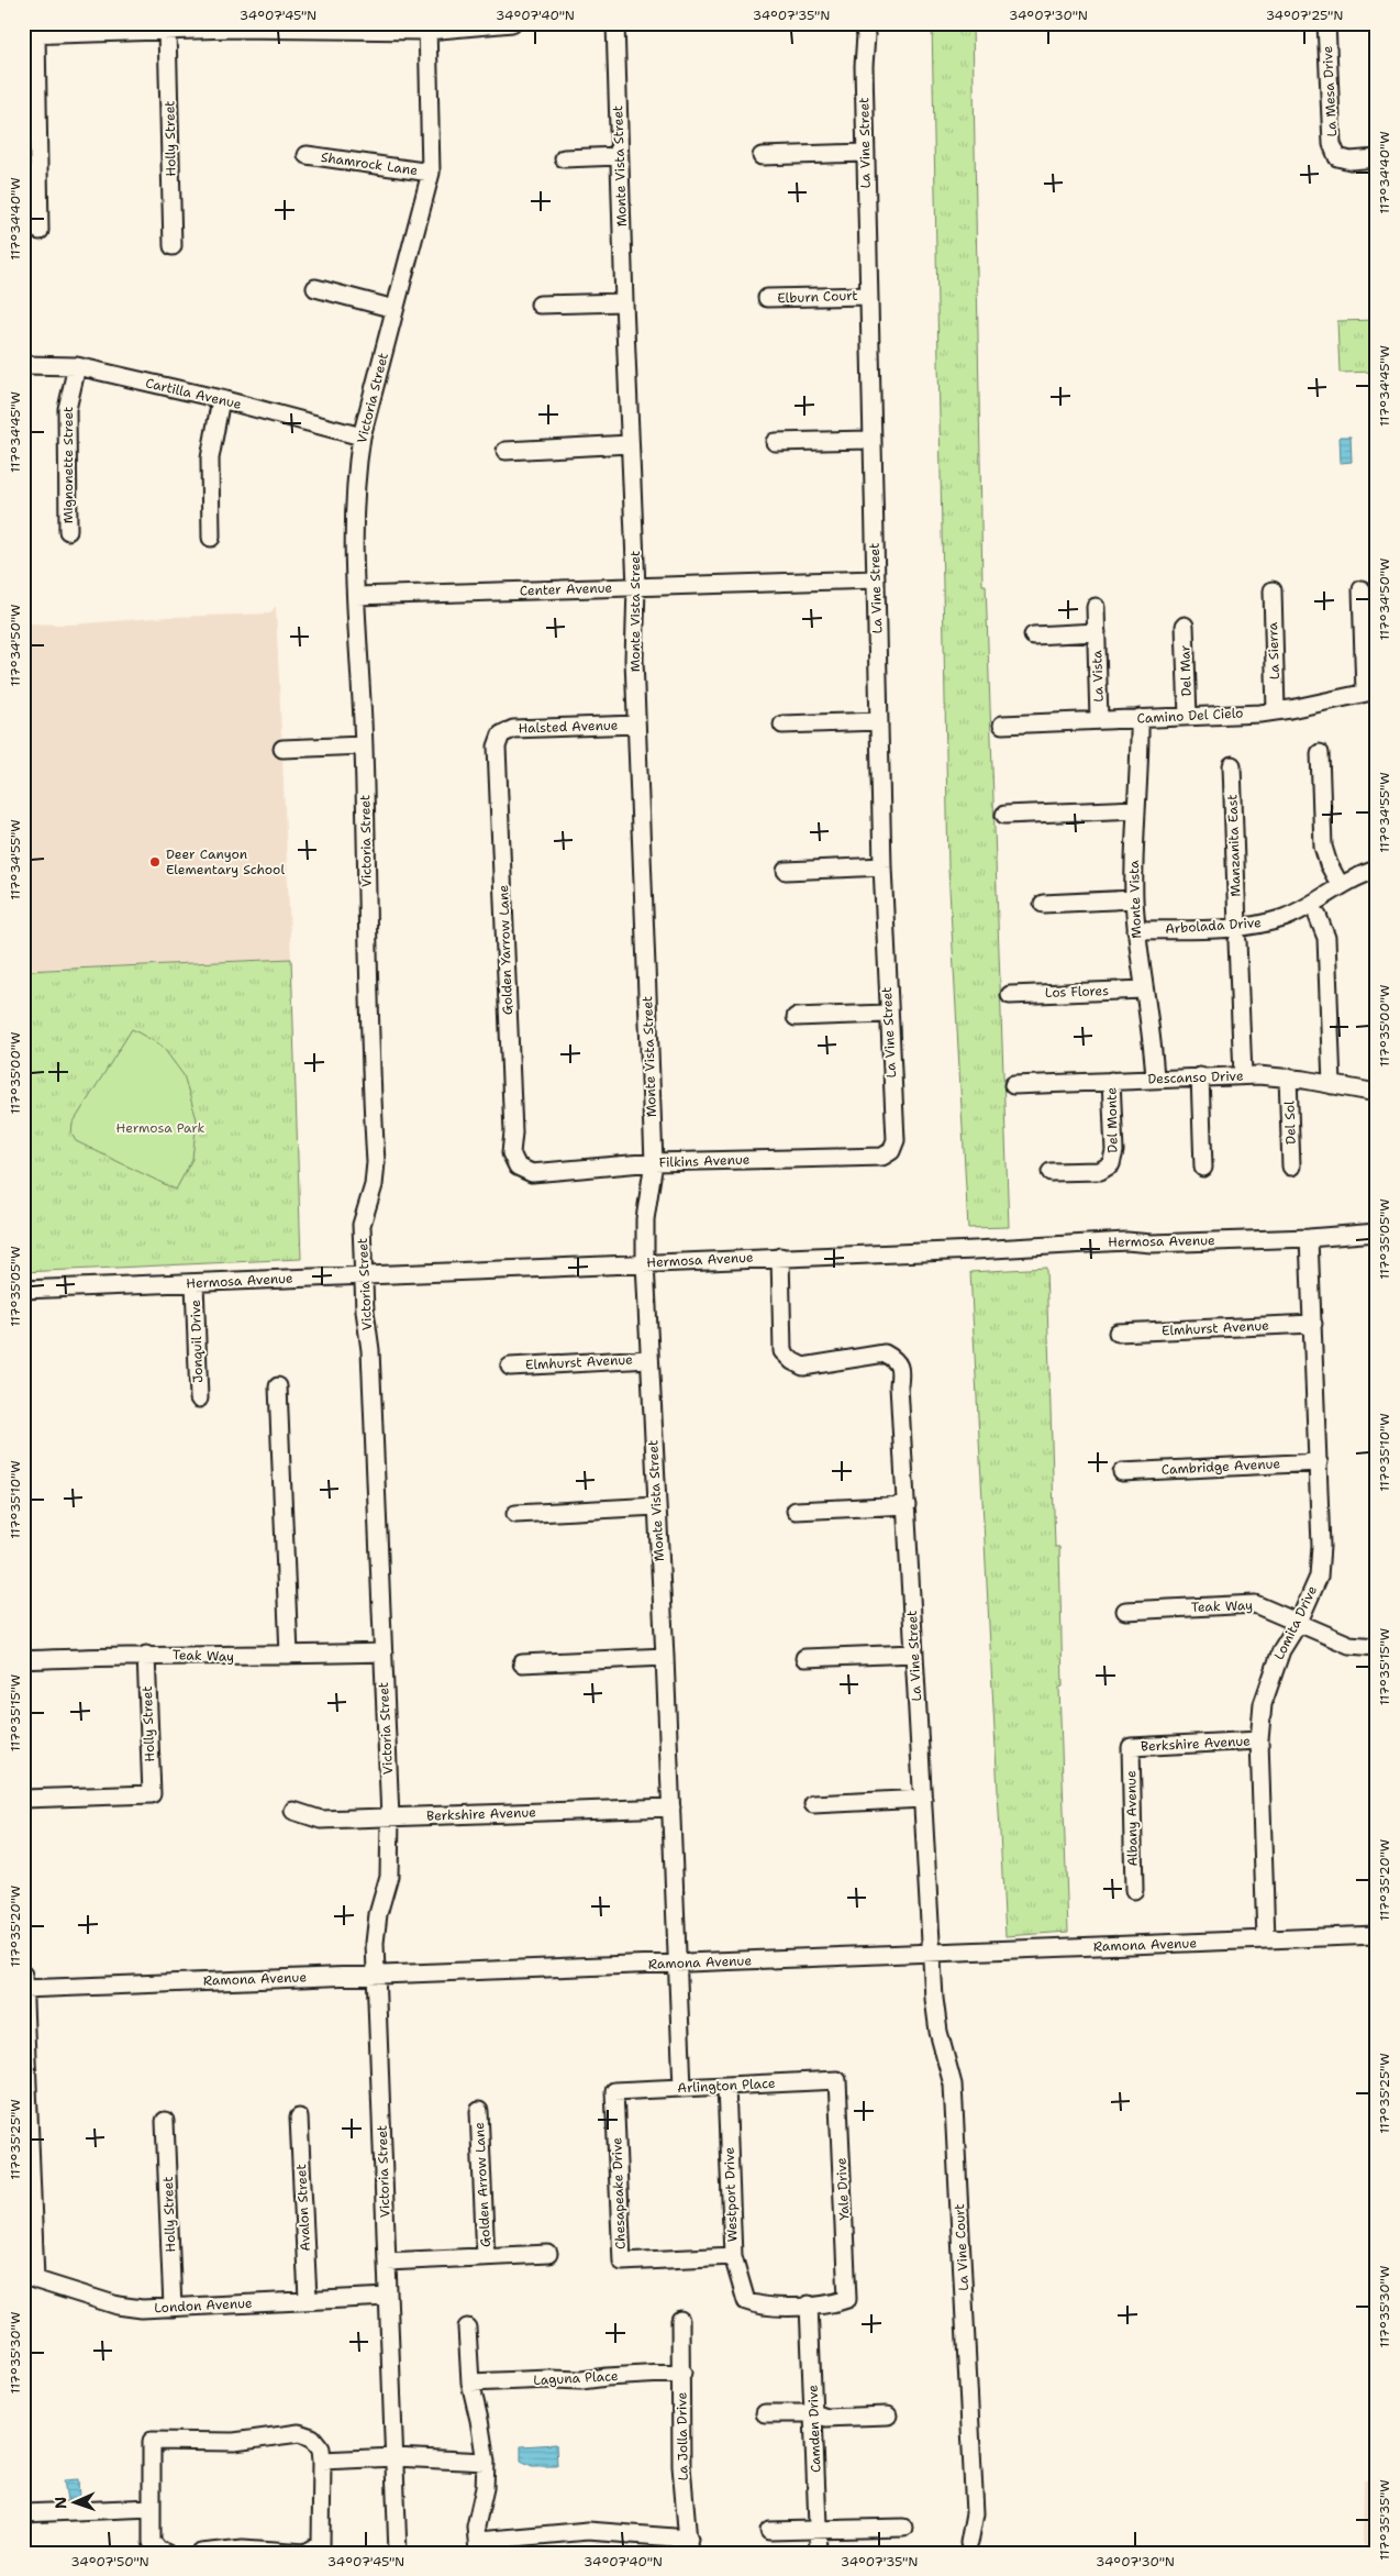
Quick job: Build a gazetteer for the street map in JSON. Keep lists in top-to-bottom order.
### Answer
{
  "streets": {
    "street": [
      "La Mesa Drive",
      "Holly Street",
      "La Vine Street",
      "Shamrock Lane",
      "Monte Vista Street",
      "Elburn Court",
      "Cartilla Avenue",
      "Victoria Street",
      "Mignonette Street",
      "Center Avenue",
      "La Sierra",
      "Del Mar",
      "La Vista",
      "Camino Del Cielo",
      "Halsted Avenue",
      "Manzanita East",
      "Monte Vista",
      "Arbolada Drive",
      "Golden Yarrow Lane",
      "Los Flores",
      "Descanso Drive",
      "Del Monte",
      "Del Sol",
      "Filkins Avenue",
      "Hermosa Avenue",
      "Elmhurst Avenue",
      "Jonquil Drive",
      "Cambridge Avenue",
      "Teak Way",
      "Lomita Drive",
      "Berkshire Avenue",
      "Albany Avenue",
      "Ramona Avenue",
      "Arlington Place",
      "Golden Arrow Lane",
      "Yale Drive",
      "Chesapeake Drive",
      "Westport Drive",
      "Avalon Street",
      "La Vine Court",
      "London Avenue",
      "Laguna Place",
      "Camden Drive",
      "La Jolla Drive"
    ]
  },
  "crossings": [
    ["Holly Street", "Teak Way"],
    ["Holly Street", "London Avenue"],
    ["La Vine Street", "Elburn Court"],
    ["La Vine Street", "Center Avenue"],
    ["La Vine Street", "Filkins Avenue"],
    ["La Vine Street", "Hermosa Avenue"],
    ["La Vine Street", "Ramona Avenue"],
    ["La Vine Street", "La Vine Court"],
    ["Shamrock Lane", "Victoria Street"],
    ["Monte Vista Street", "Center Avenue"],
    ["Monte Vista Street", "Halsted Avenue"],
    ["Monte Vista Street", "Filkins Avenue"],
    ["Monte Vista Street", "Hermosa Avenue"],
    ["Monte Vista Street", "Elmhurst Avenue"],
    ["Monte Vista Street", "Berkshire Avenue"],
    ["Monte Vista Street", "Ramona Avenue"],
    ["Monte Vista Street", "Arlington Place"],
    ["Cartilla Avenue", "Victoria Street"],
    ["Cartilla Avenue", "Mignonette Street"],
    ["Victoria Street", "Center Avenue"],
    ["Victoria Street", "Hermosa Avenue"],
    ["Victoria Street", "Teak Way"],
    ["Victoria Street", "Berkshire Avenue"],
    ["Victoria Street", "Ramona Avenue"],
    ["Victoria Street", "London Avenue"],
    ["La Sierra", "Camino Del Cielo"],
    ["Del Mar", "Camino Del Cielo"],
    ["La Vista", "Camino Del Cielo"],
    ["Camino Del Cielo", "Monte Vista"],
    ["Halsted Avenue", "Golden Yarrow Lane"],
    ["Manzanita East", "Arbolada Drive"],
    ["Manzanita East", "Descanso Drive"],
    ["Monte Vista", "Arbolada Drive"],
    ["Monte Vista", "Los Flores"],
    ["Monte Vista", "Descanso Drive"],
    ["Golden Yarrow Lane", "Filkins Avenue"],
    ["Descanso Drive", "Del Monte"],
    ["Descanso Drive", "Del Sol"],
    ["Hermosa Avenue", "Jonquil Drive"],
    ["Hermosa Avenue", "Lomita Drive"],
    ["Elmhurst Avenue", "Lomita Drive"],
    ["Cambridge Avenue", "Lomita Drive"],
    ["Teak Way", "Lomita Drive"],
    ["Lomita Drive", "Berkshire Avenue"],
    ["Lomita Drive", "Ramona Avenue"],
    ["Berkshire Avenue", "Albany Avenue"],
    ["Ramona Avenue", "La Vine Court"],
    ["Arlington Place", "Yale Drive"],
    ["Arlington Place", "Chesapeake Drive"],
    ["Arlington Place", "Westport Drive"],
    ["Yale Drive", "Westport Drive"],
    ["Yale Drive", "Camden Drive"],
    ["Chesapeake Drive", "Westport Drive"],
    ["Westport Drive", "Camden Drive"],
    ["Avalon Street", "London Avenue"],
    ["Laguna Place", "La Jolla Drive"]
  ],
  "parks": ["Hermosa Park"],
  "places": ["Deer Canyon Elementary School"],
  "north": "left",
  "coordinates": [
    "34°07'45\"N",
    "34°07'40\"N",
    "34°07'35\"N",
    "34°07'30\"N",
    "34°07'25\"N",
    "117°34'40\"W",
    "117°34'45\"W",
    "117°34'50\"W",
    "117°34'55\"W",
    "117°35'00\"W",
    "117°35'05\"W",
    "117°35'10\"W",
    "117°35'15\"W",
    "117°35'20\"W",
    "117°35'25\"W",
    "117°35'30\"W",
    "117°35'35\"W",
    "34°07'50\"N"
  ]
}
